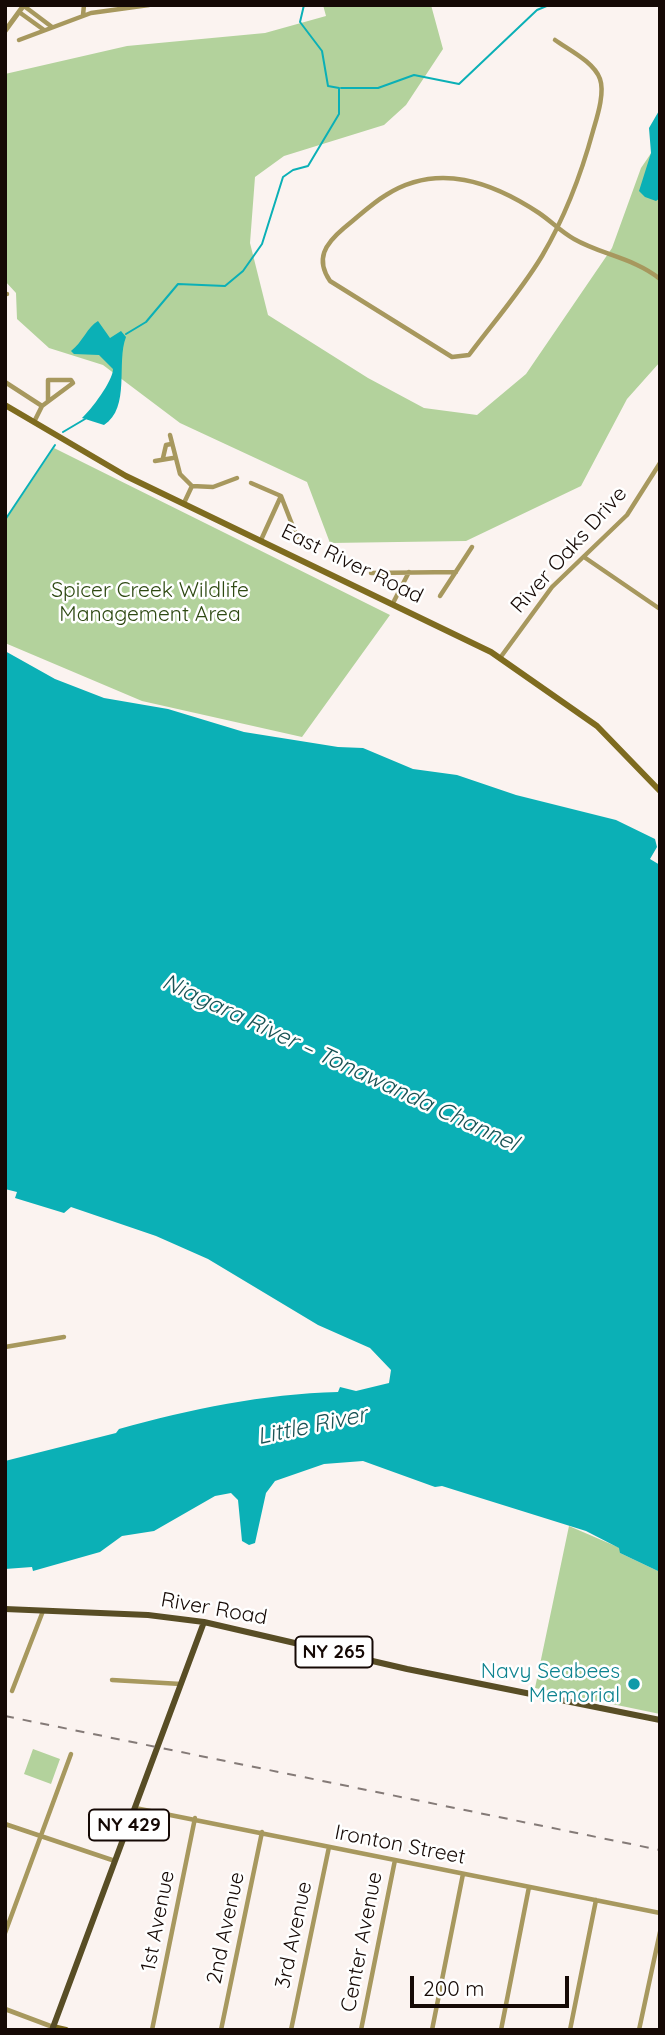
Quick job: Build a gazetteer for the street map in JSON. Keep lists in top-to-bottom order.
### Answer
{
  "streets": {
    "main road": [
      "East River Road",
      "River Road",
      "NY 265",
      "NY 429"
    ],
    "street": [
      "River Oaks Drive",
      "Ironton Street",
      "1st Avenue",
      "2nd Avenue",
      "3rd Avenue",
      "Center Avenue"
    ]
  },
  "crossings": [
    ["River Oaks Drive", "East River Road"],
    ["River Road", "NY 429"],
    ["NY 429", "Ironton Street"],
    ["Ironton Street", "1st Avenue"],
    ["Ironton Street", "2nd Avenue"],
    ["Ironton Street", "3rd Avenue"],
    ["Ironton Street", "Center Avenue"]
  ],
  "water": ["Niagara River – Tonawanda Channel", "Little River"],
  "parks": ["Spicer Creek Wildlife Management Area"],
  "places": ["Navy Seabees Memorial"],
  "scale_bar": "200 m"
}
